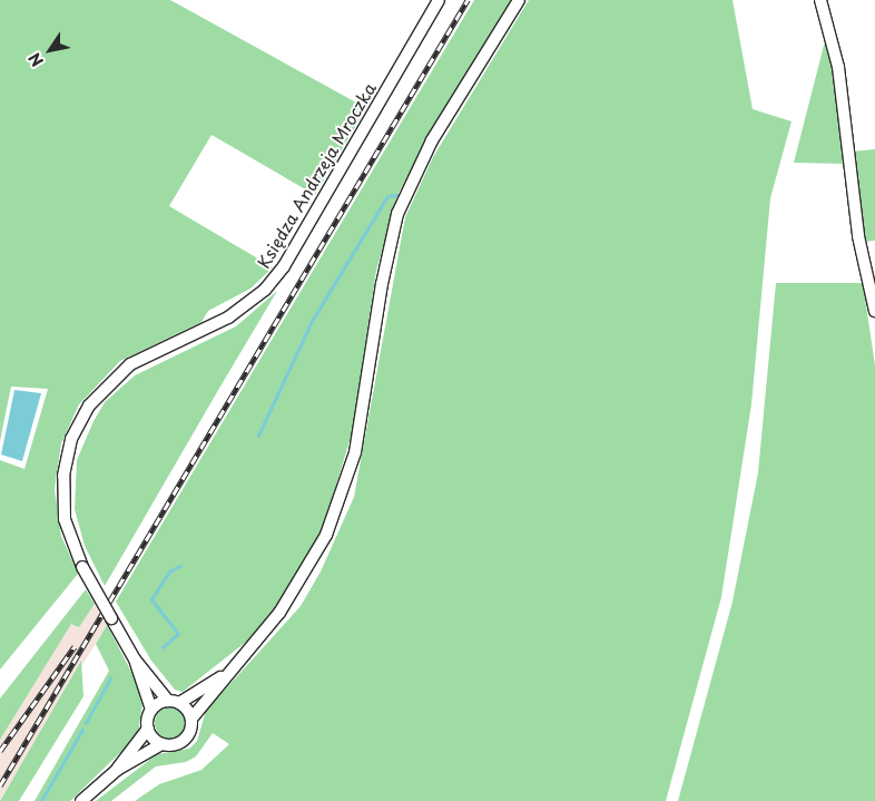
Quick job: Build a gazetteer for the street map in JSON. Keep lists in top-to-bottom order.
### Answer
{
  "streets": {
    "street": ["Księdza Andrzeja Mroczka"]
  },
  "north": "bottom left"
}
